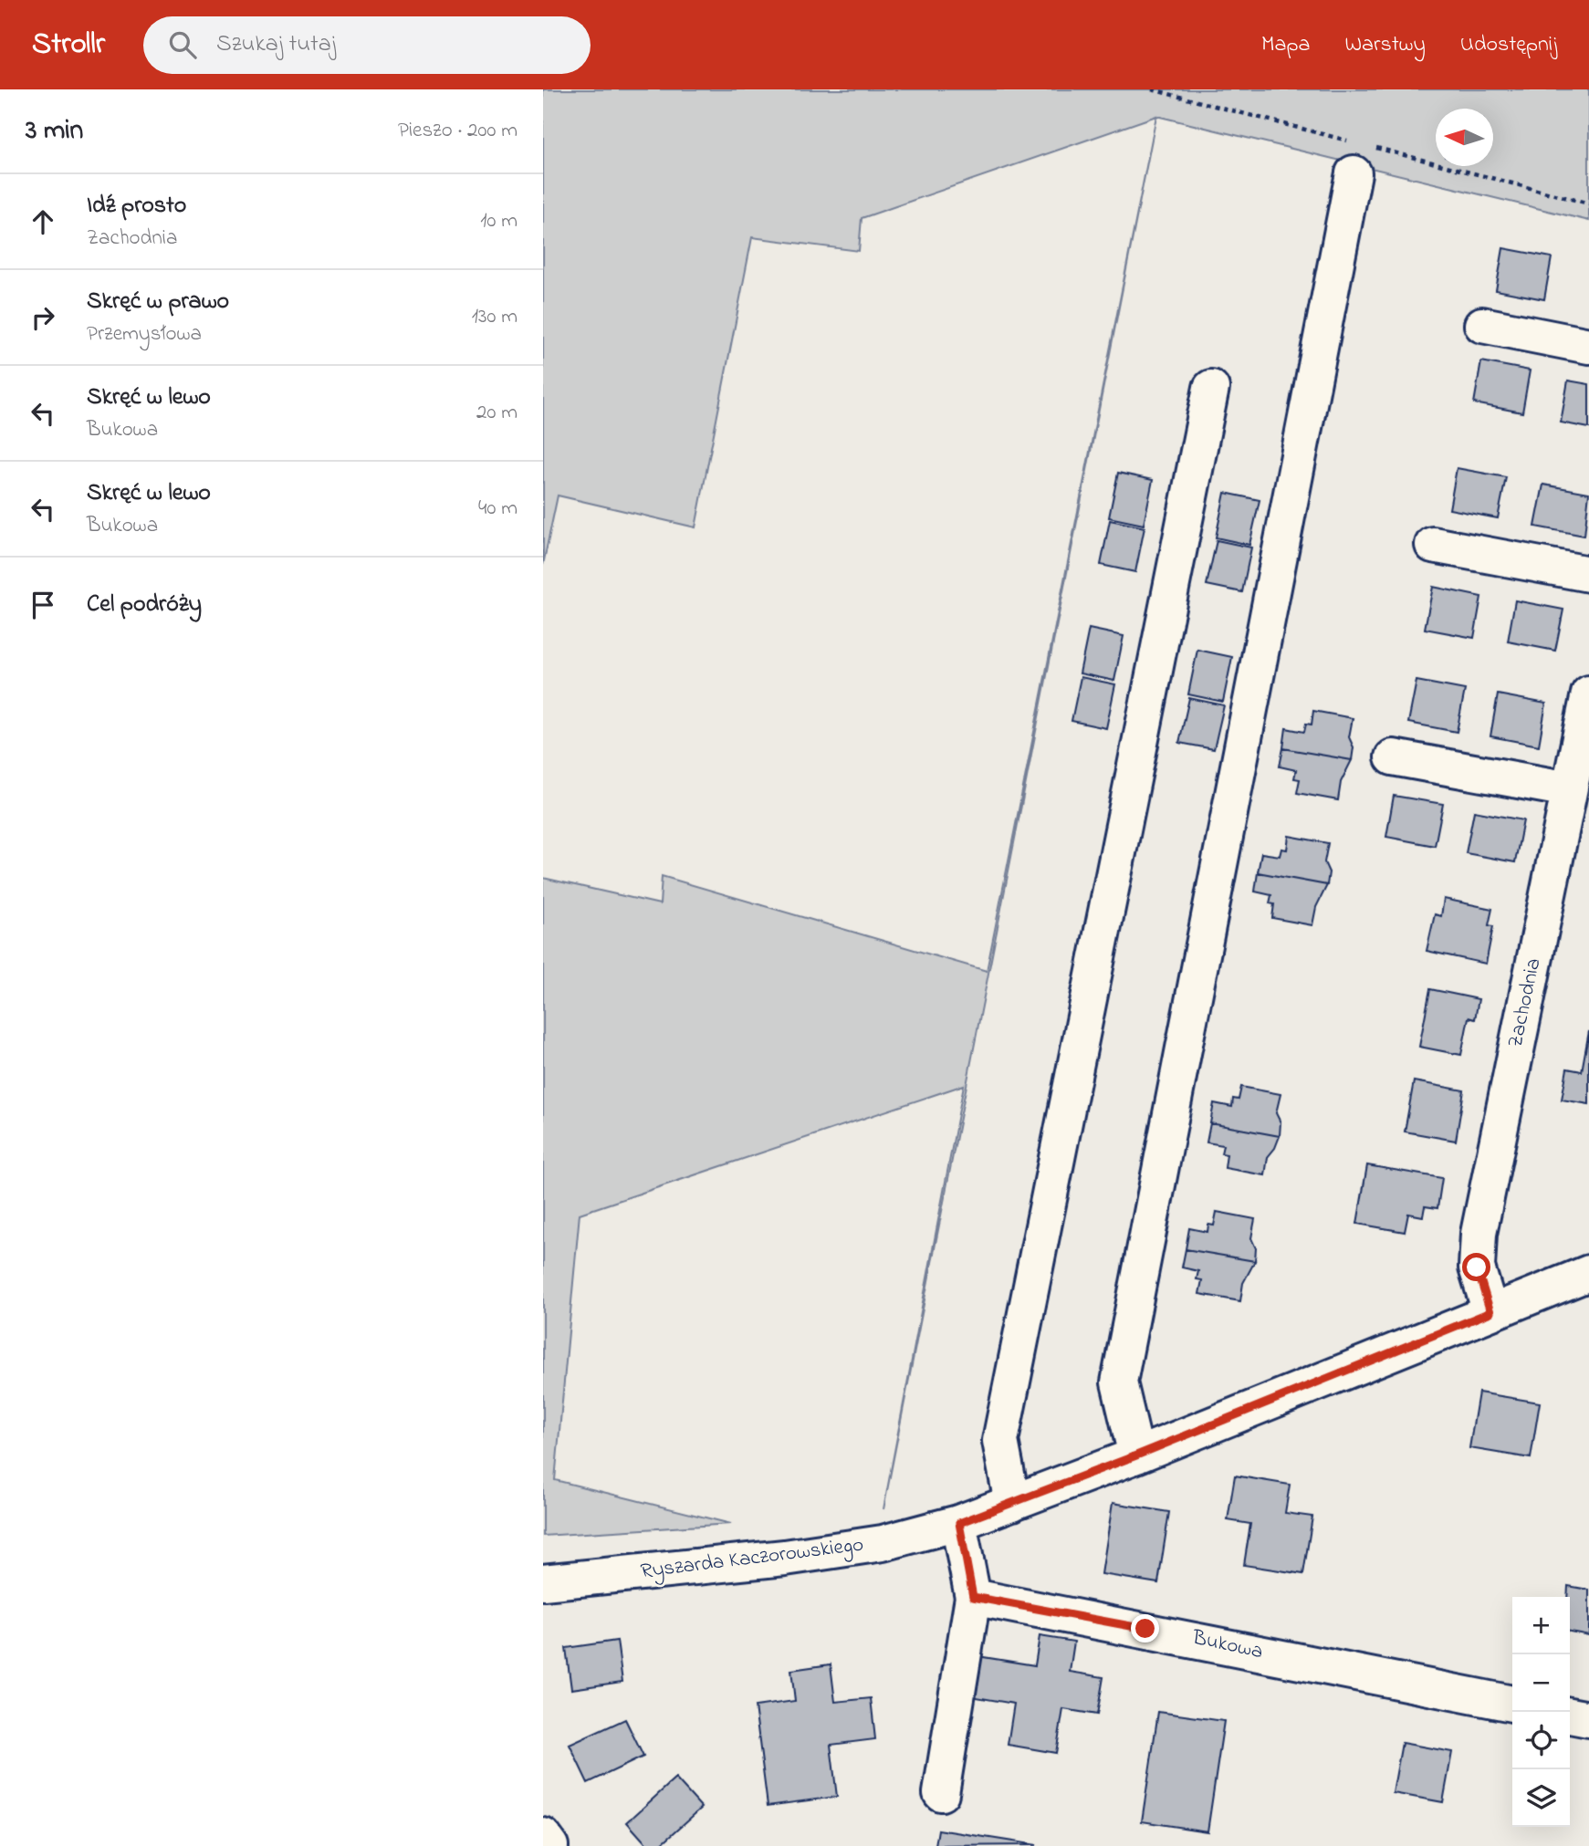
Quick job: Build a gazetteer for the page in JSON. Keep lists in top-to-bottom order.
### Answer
{
  "streets": {
    "street": ["Zachodnia", "Ryszarda Kaczorowskiego", "Bukowa"]
  },
  "crossings": [
    ["Zachodnia", "Ryszarda Kaczorowskiego"]
  ],
  "north": "left",
  "page": {
    "header": "Strollr",
    "search": "Szukaj tutaj",
    "nav": ["Mapa", "Warstwy", "Udostępnij"],
    "heading": ["3 min", "Pieszo · 200 m"],
    "list": [
      ["Idź prosto", "Zachodnia", "10 m"],
      ["Skręć w prawo", "Przemysłowa", "130 m"],
      ["Skręć w lewo", "Bukowa", "20 m"],
      ["Skręć w lewo", "Bukowa", "40 m"],
      "Cel podróży"
    ],
    "map_buttons": ["+", "−"]
  }
}
